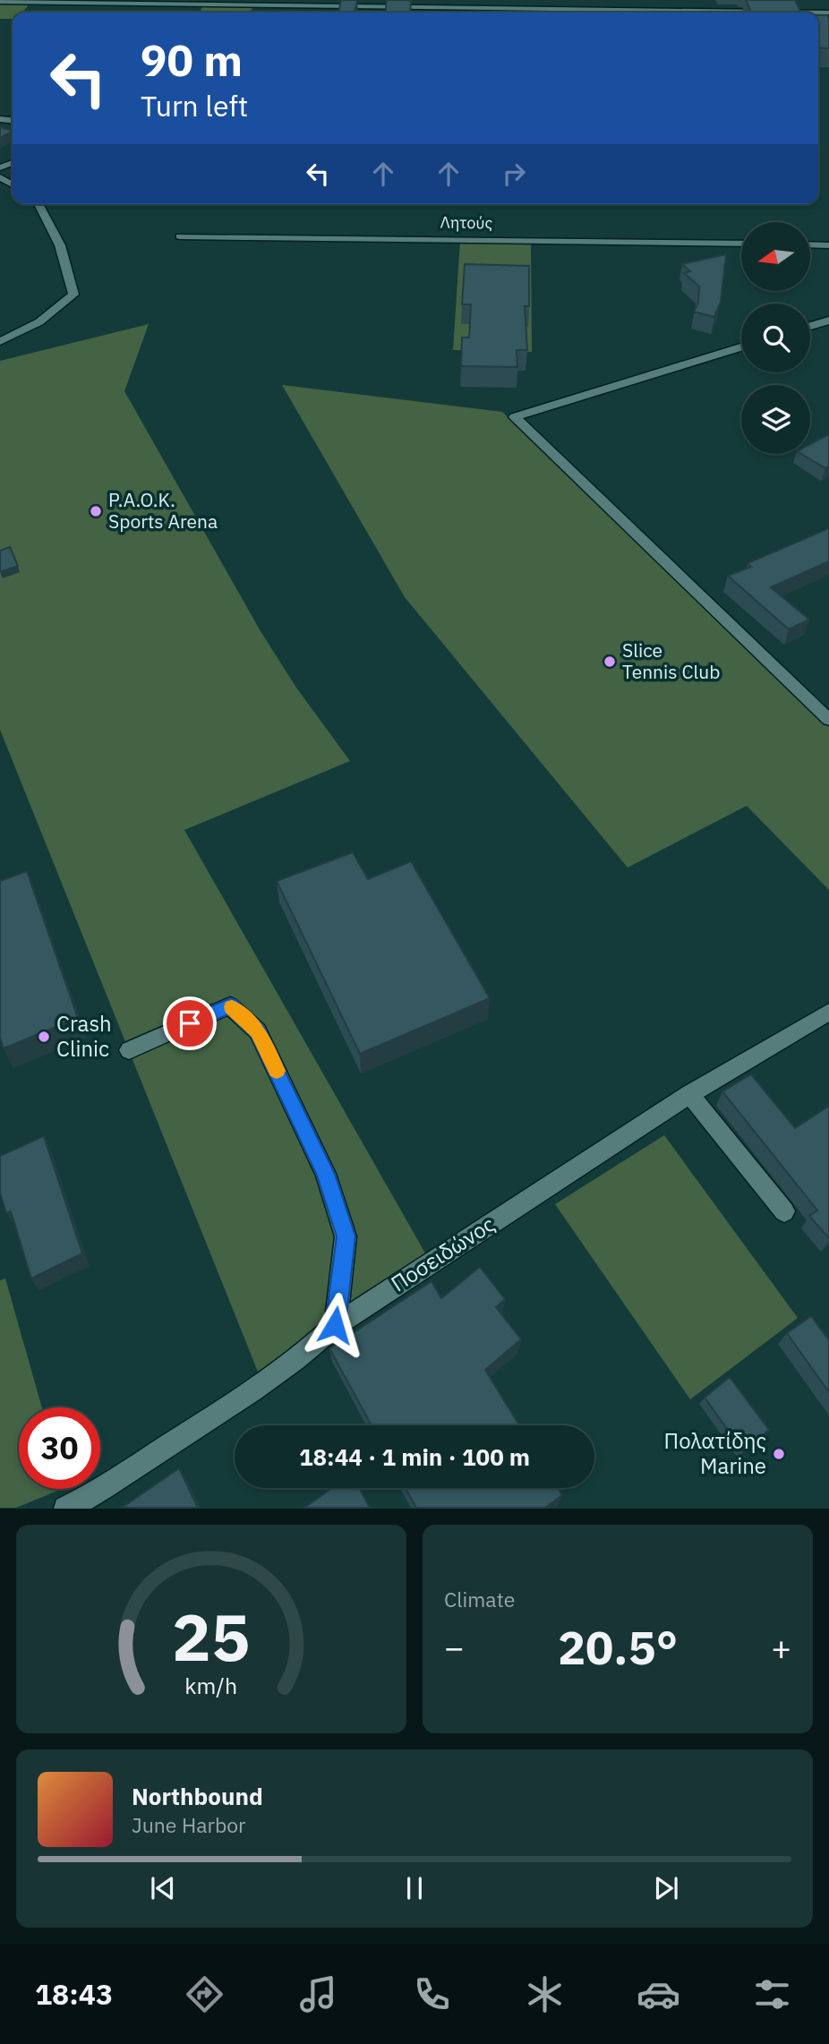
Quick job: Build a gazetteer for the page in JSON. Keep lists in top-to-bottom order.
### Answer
{
  "streets": {
    "street": ["Λητούς", "Ποσειδώνος"]
  },
  "places": [
    "P.A.O.K. Sports Arena",
    "Slice Tennis Club",
    "Crash Clinic",
    "Πολατίδης Marine"
  ],
  "north": "left",
  "page": {
    "turn": ["90 m", "Turn left"],
    "limit": "30",
    "trip": "18:44 · 1 min · 100 m",
    "tile": "Climate",
    "heat": ["−", "20.5°", "+"],
    "song": ["Northbound", "June Harbor"],
    "tabs": "18:43",
    "gauge": ["25", "km/h"]
  }
}
